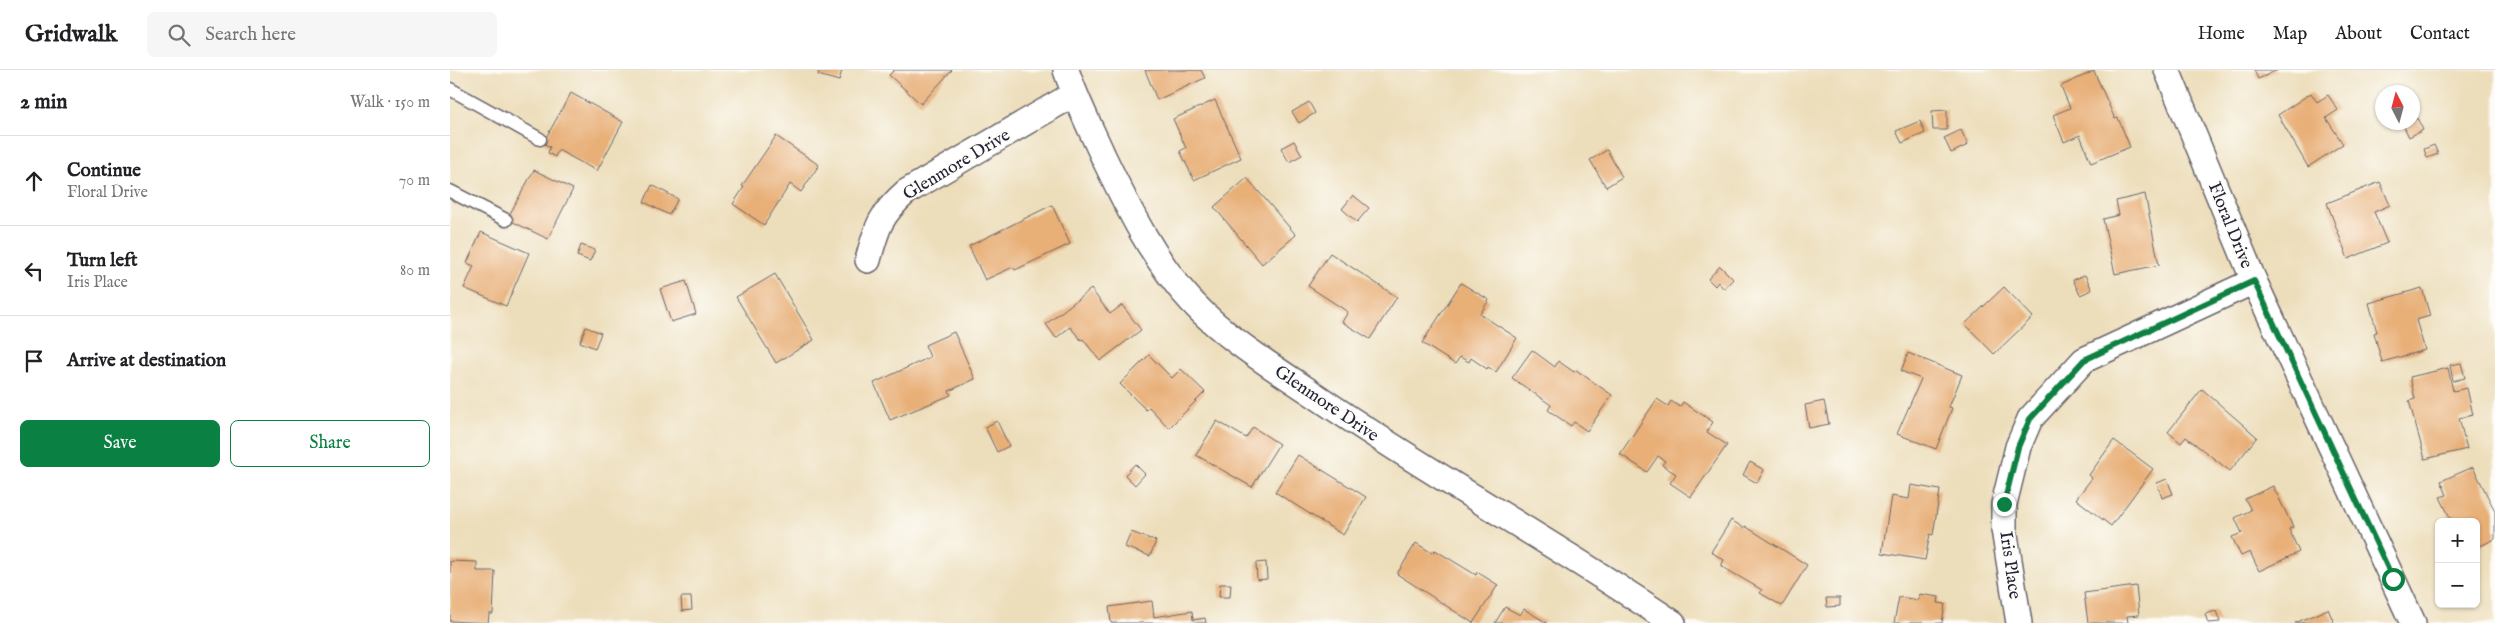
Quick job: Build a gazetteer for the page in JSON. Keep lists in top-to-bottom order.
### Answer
{
  "streets": {
    "street": ["Glenmore Drive", "Floral Drive", "Iris Place"]
  },
  "crossings": [
    ["Floral Drive", "Iris Place"]
  ],
  "north": "top",
  "page": {
    "header": "Gridwalk",
    "search": "Search here",
    "nav": [
      "Home",
      "Map",
      "About",
      "Contact"
    ],
    "heading": ["2 min", "Walk · 150 m"],
    "list": [
      ["Continue", "Floral Drive", "70 m"],
      ["Turn left", "Iris Place", "80 m"],
      "Arrive at destination"
    ],
    "buttons": ["Save", "Share"],
    "map_buttons": ["+", "−"]
  }
}
